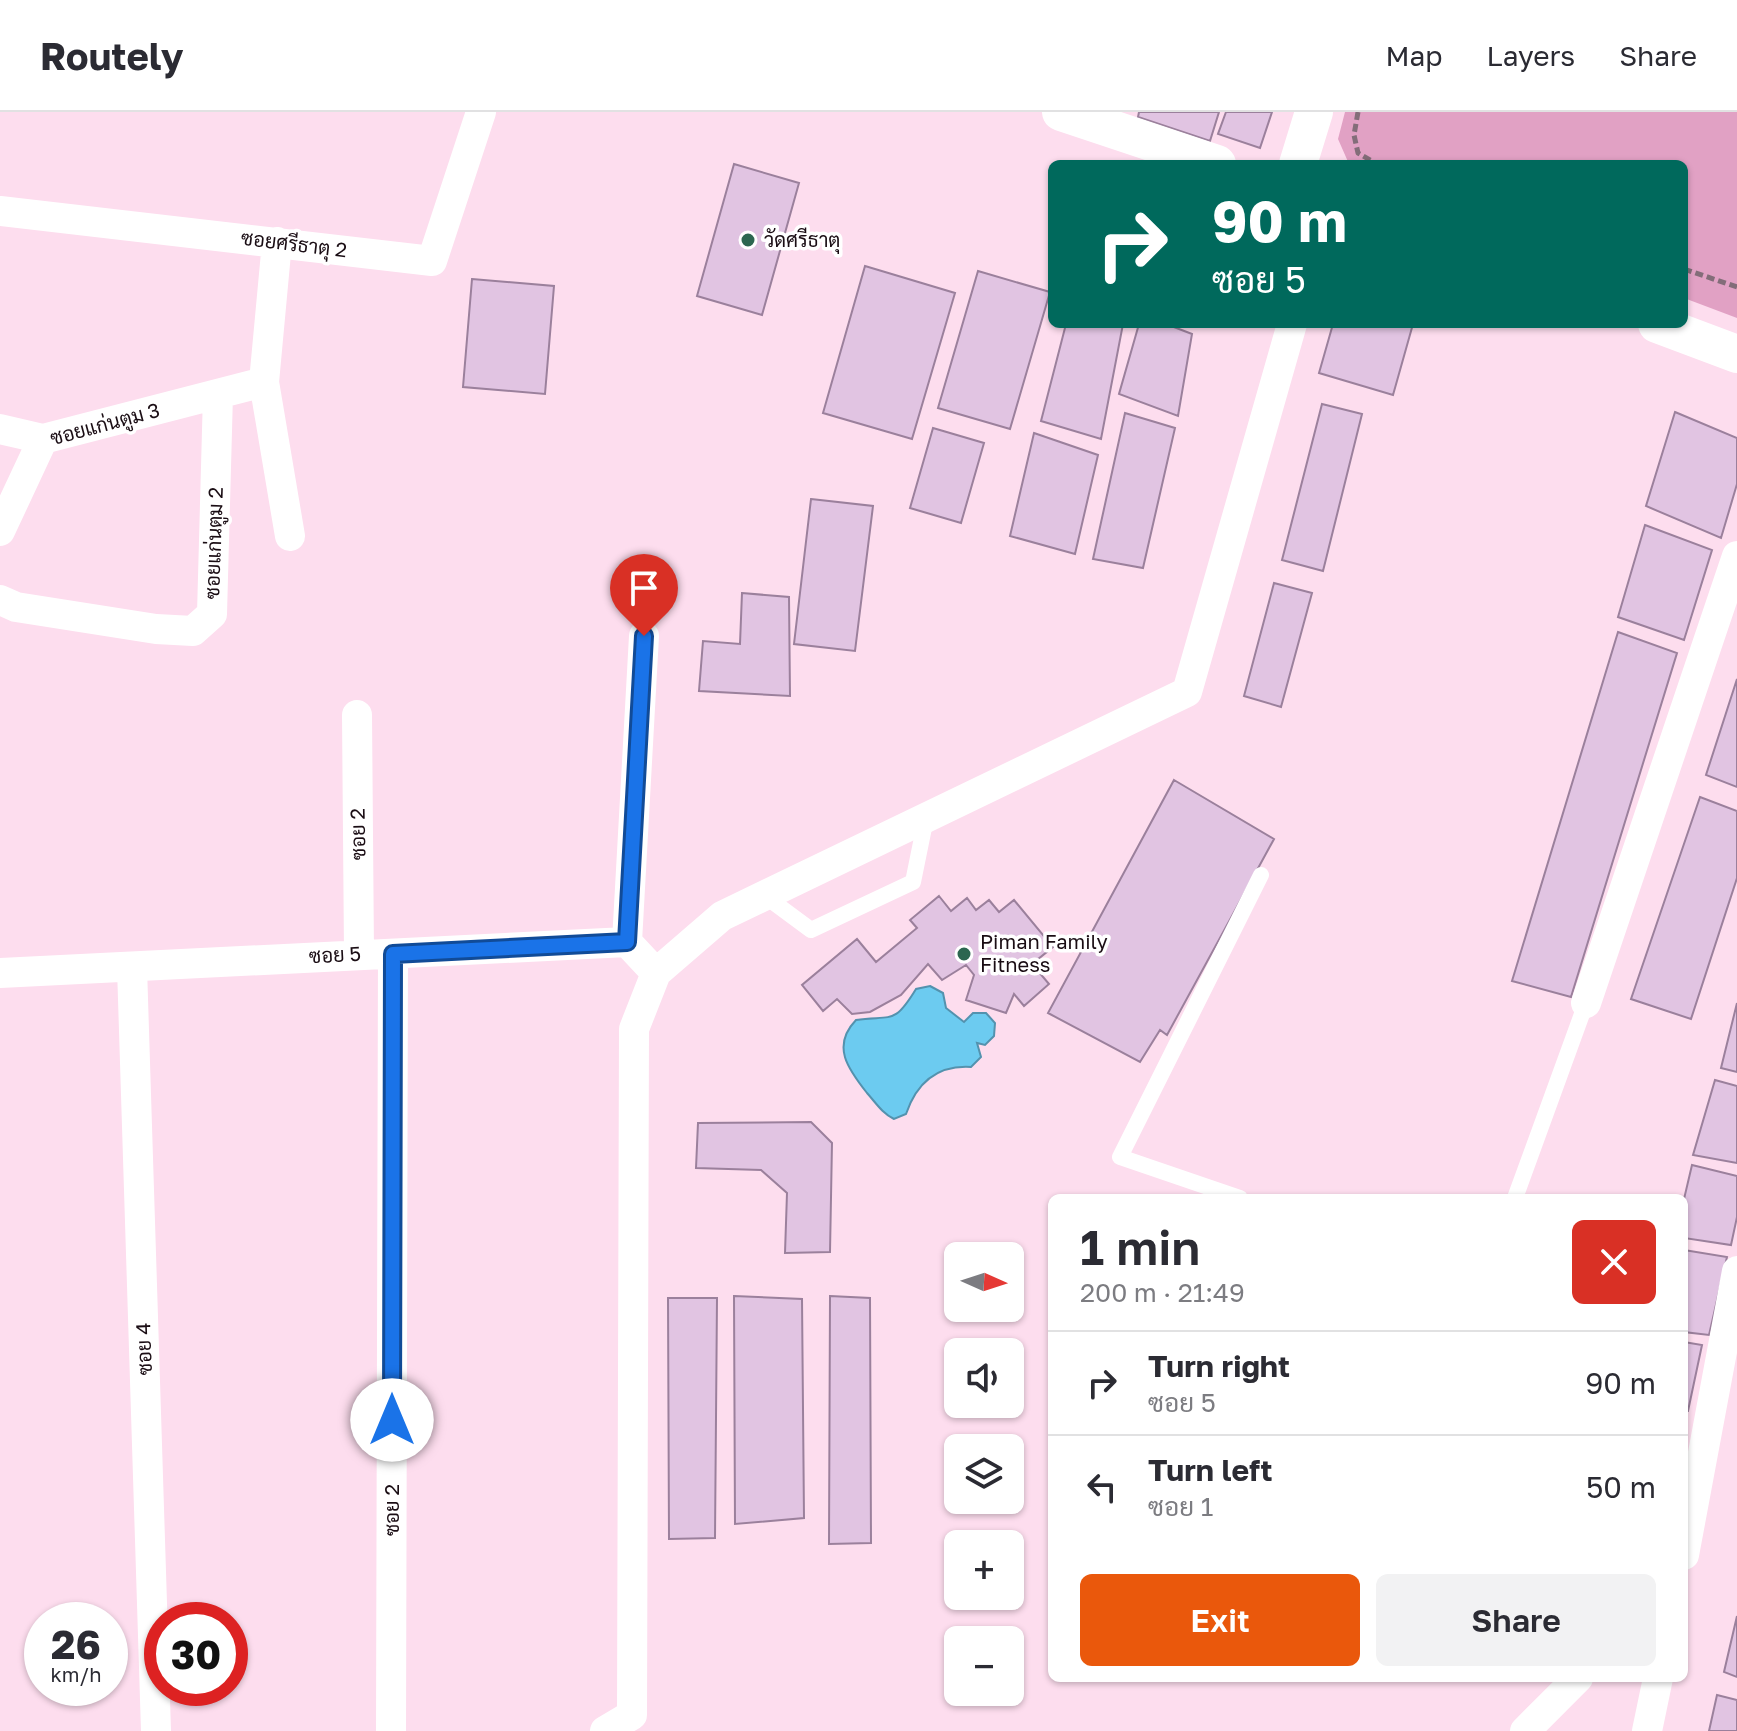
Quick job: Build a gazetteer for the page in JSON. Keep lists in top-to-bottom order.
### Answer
{
  "streets": {
    "street": [
      "ซอยศรีธาตุ 2",
      "ซอยแก่นตูม 3",
      "ซอยแก่นตูม 2",
      "ซอย 2",
      "ซอย 5",
      "ซอย 4"
    ]
  },
  "crossings": [
    ["ซอยแก่นตูม 3", "ซอยแก่นตูม 2"],
    ["ซอย 2", "ซอย 5"],
    ["ซอย 5", "ซอย 4"]
  ],
  "places": ["วัดศรีธาตุ", "Piman Family Fitness"],
  "north": "right",
  "page": {
    "header": "Routely",
    "nav": ["Map", "Layers", "Share"],
    "turn": ["90 m", "ซอย 5"],
    "heading": ["1 min", "200 m · 21:49"],
    "map_buttons": ["+", "−"],
    "list": [
      {
        "name": "Turn right",
        "note": "ซอย 5",
        "value": "90 m"
      },
      {
        "name": "Turn left",
        "note": "ซอย 1",
        "value": "50 m"
      }
    ],
    "buttons": ["Exit", "Share"],
    "speed": "26 km/h",
    "limit": "30"
  }
}
